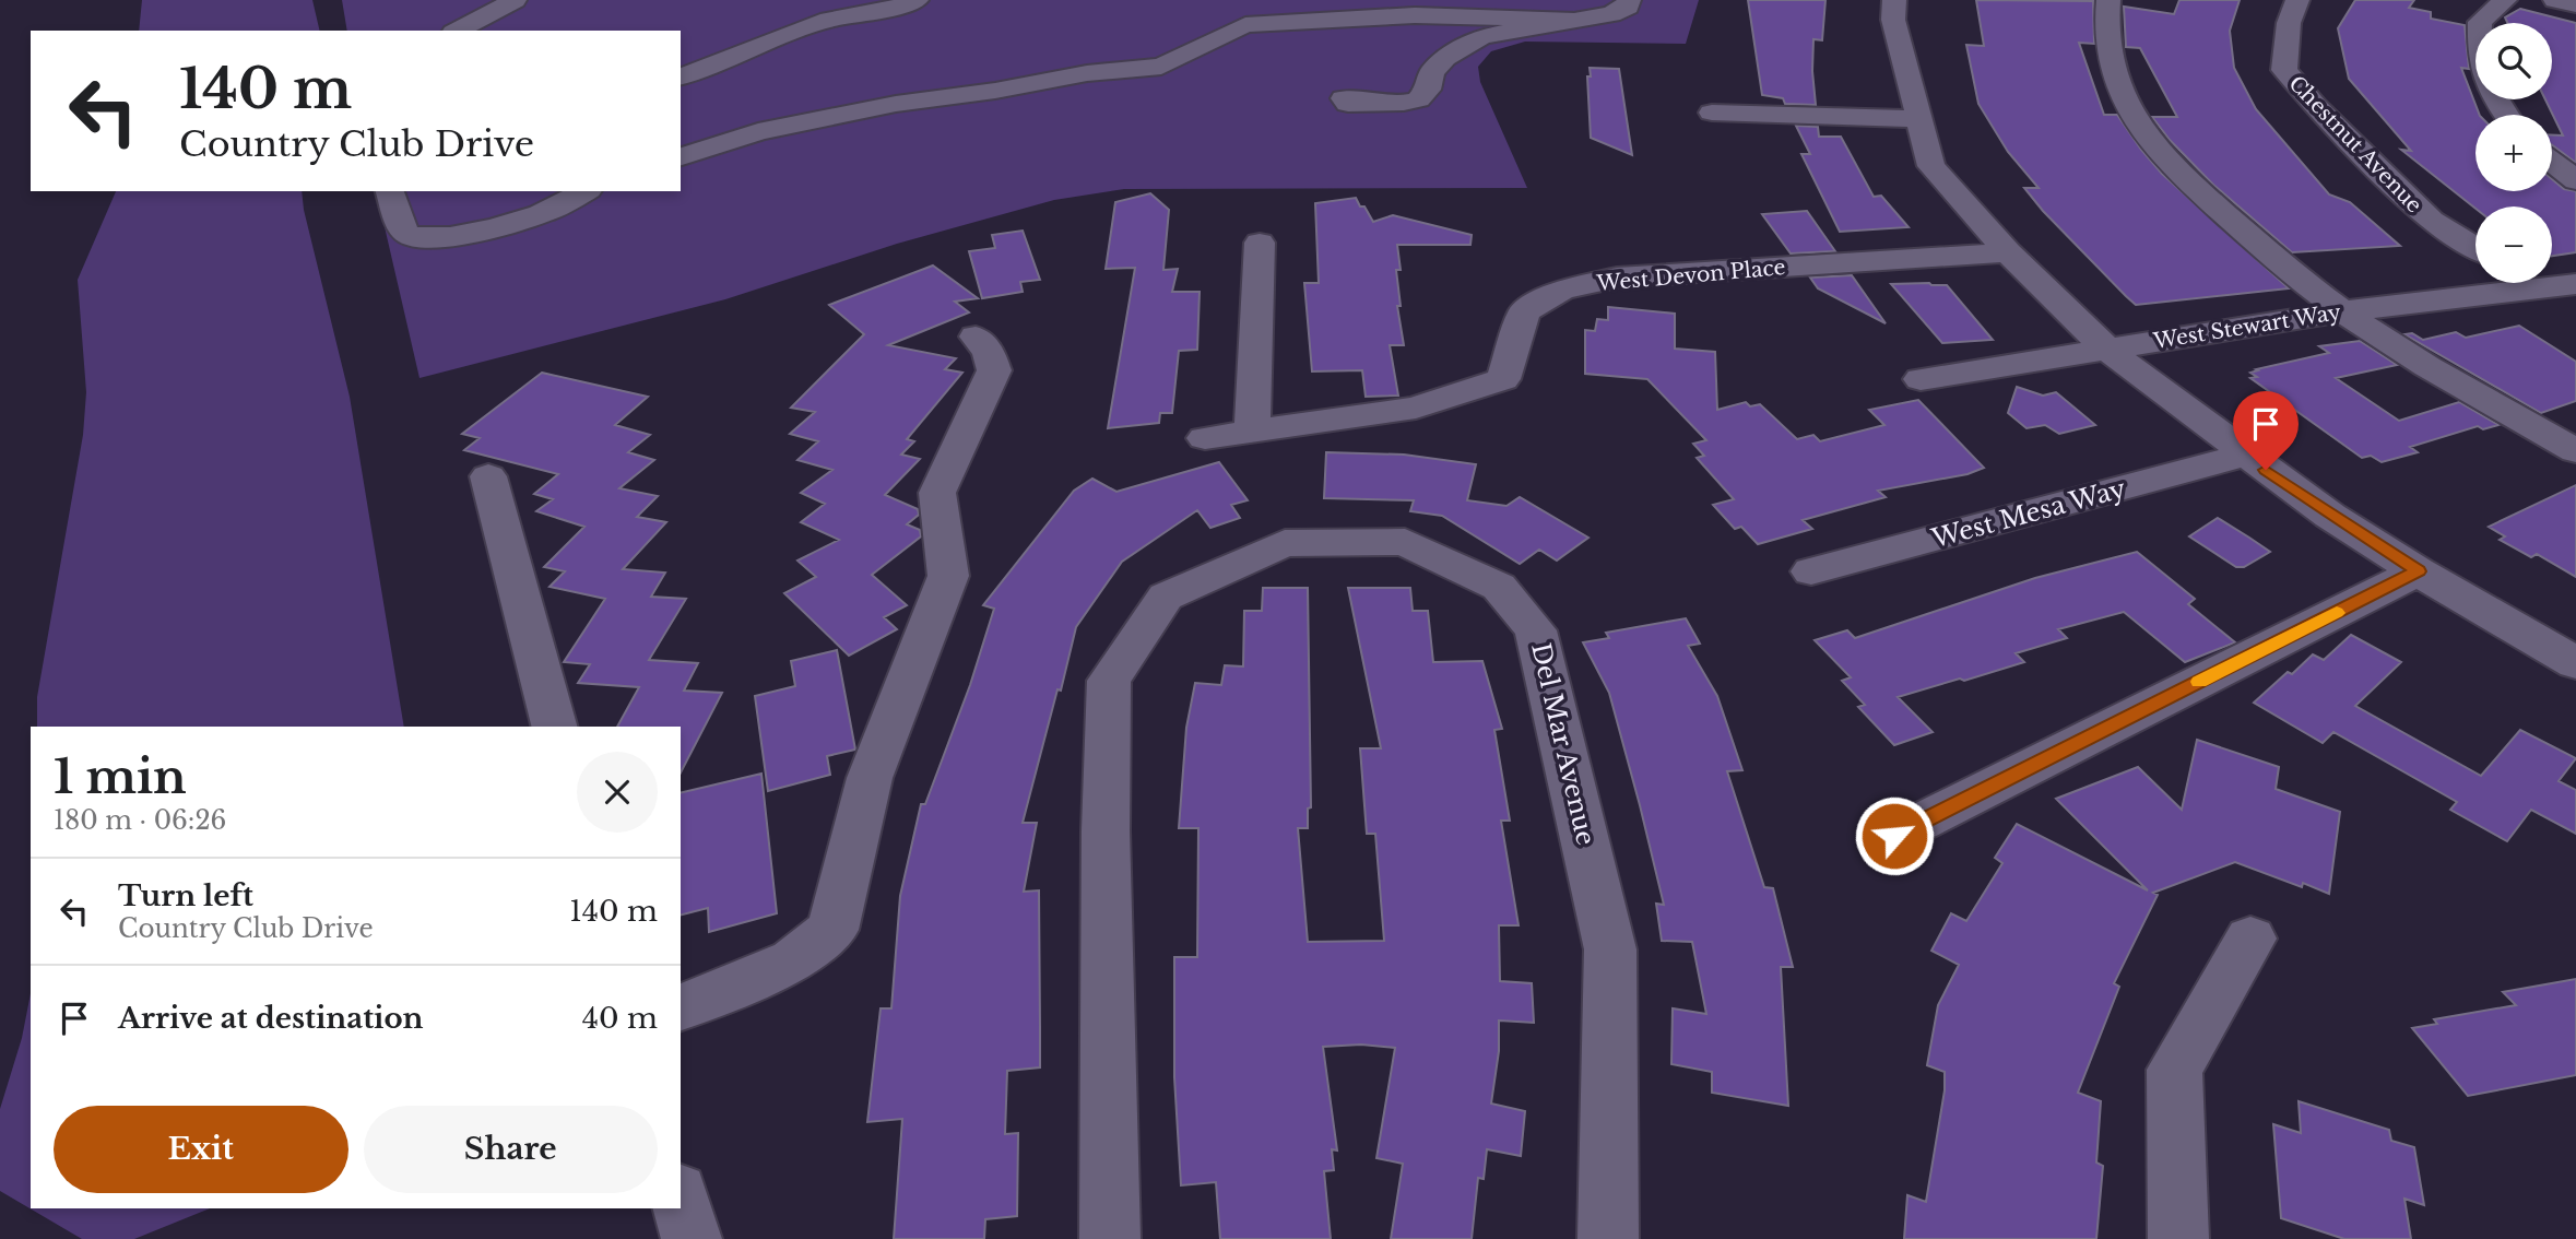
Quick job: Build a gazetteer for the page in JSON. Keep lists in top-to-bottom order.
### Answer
{
  "streets": {
    "street": [
      "Chestnut Avenue",
      "West Devon Place",
      "West Stewart Way",
      "West Mesa Way",
      "Del Mar Avenue"
    ]
  },
  "page": {
    "map_buttons": ["+", "−"],
    "turn": ["140 m", "Country Club Drive"],
    "heading": ["1 min", "180 m · 06:26"],
    "list": [
      {
        "name": "Turn left",
        "note": "Country Club Drive",
        "value": "140 m"
      },
      {
        "name": "Arrive at destination",
        "value": "40 m"
      }
    ],
    "buttons": ["Exit", "Share"]
  }
}
